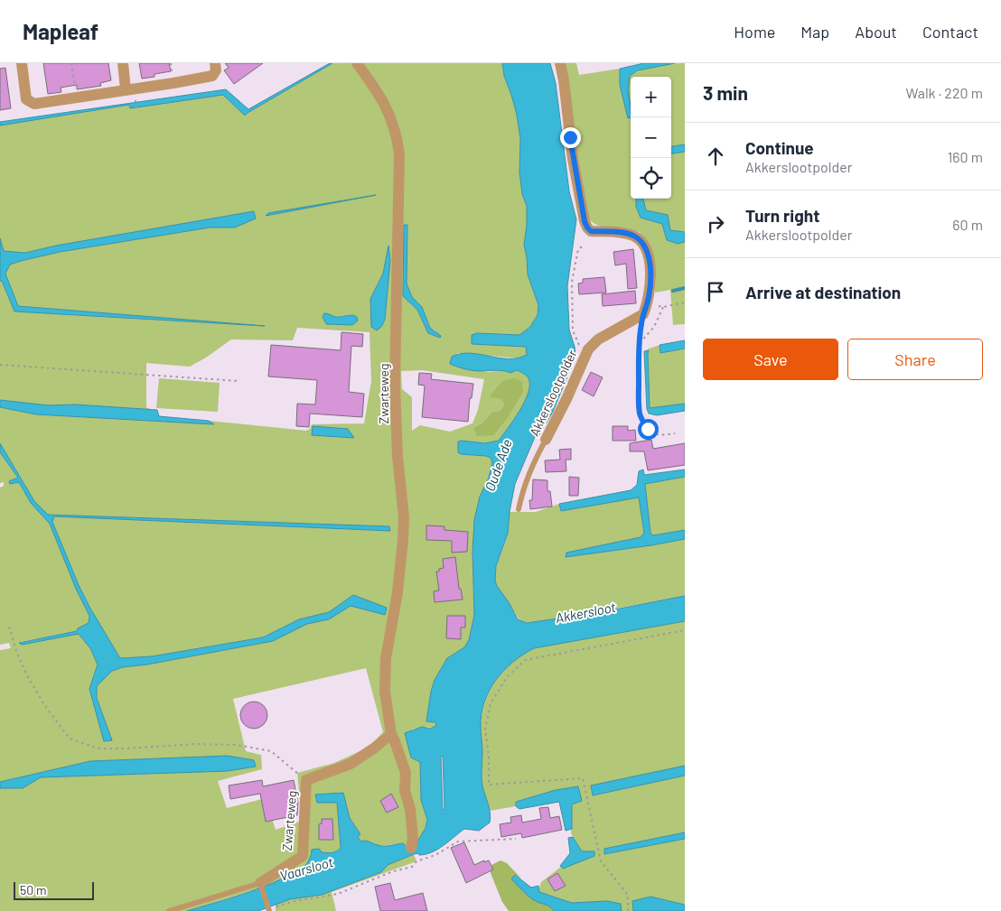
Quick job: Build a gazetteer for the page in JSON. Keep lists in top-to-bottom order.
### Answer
{
  "streets": {
    "street": ["Akkerslootpolder", "Zwarteweg"]
  },
  "water": ["Oude Ade", "Akkersloot", "Vaarsloot"],
  "scale_bar": "50 m",
  "page": {
    "header": "Mapleaf",
    "nav": [
      "Home",
      "Map",
      "About",
      "Contact"
    ],
    "heading": ["3 min", "Walk · 220 m"],
    "map_buttons": ["+", "−"],
    "list": [
      ["Continue", "Akkerslootpolder", "160 m"],
      ["Turn right", "Akkerslootpolder", "60 m"],
      "Arrive at destination"
    ],
    "buttons": ["Save", "Share"],
    "scale": "50 m"
  }
}
